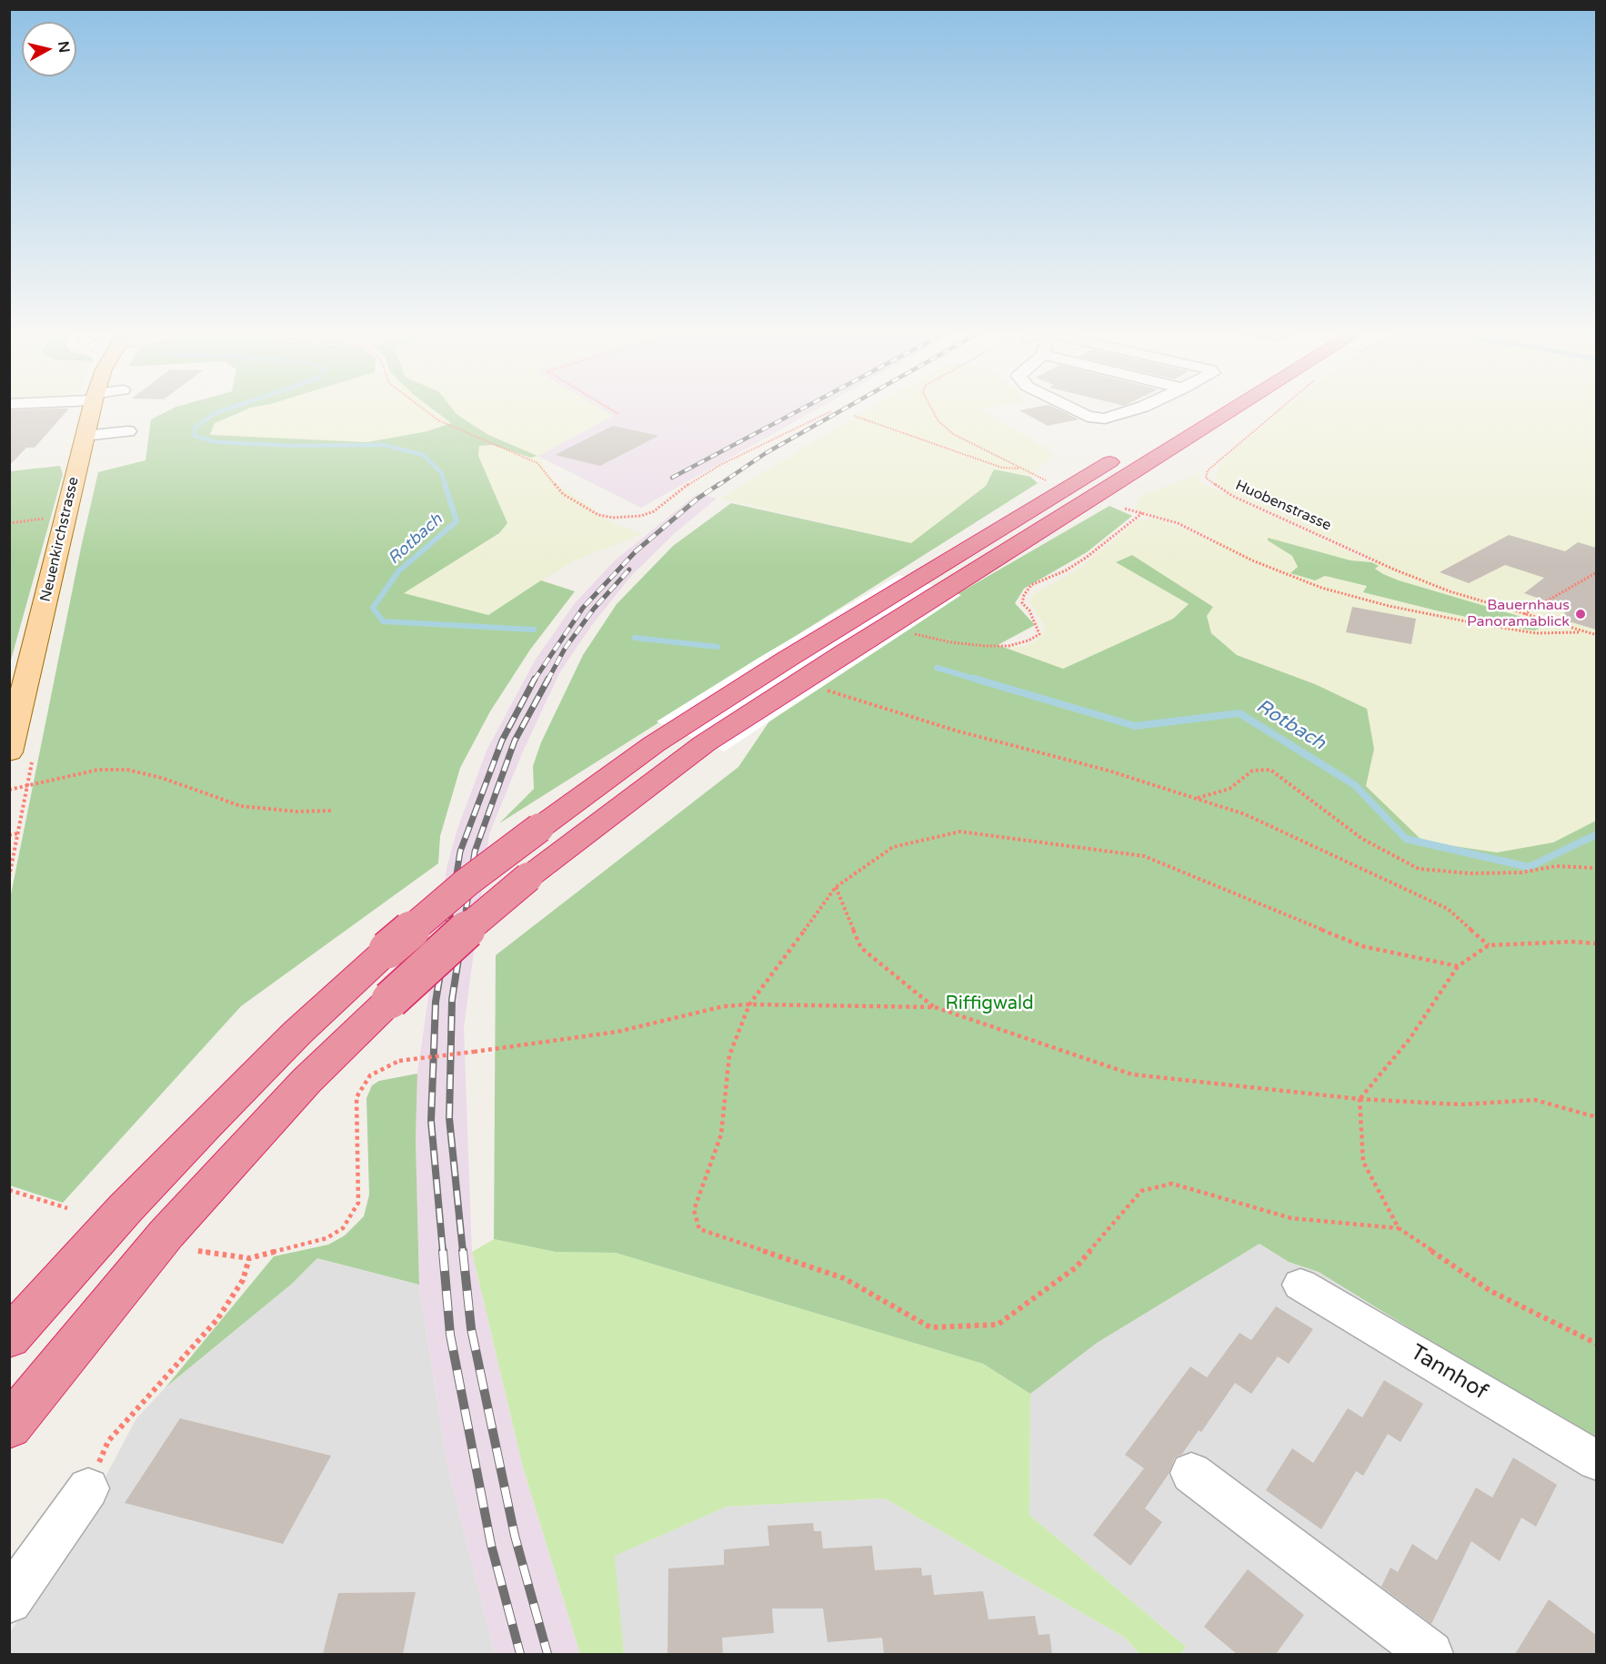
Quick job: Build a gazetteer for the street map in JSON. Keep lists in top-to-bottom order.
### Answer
{
  "streets": {
    "main road": ["Neuenkirchstrasse"],
    "street": ["Tannhof"],
    "path": ["Huobenstrasse"]
  },
  "water": ["Rotbach"],
  "parks": ["Riffigwald"],
  "places": ["Bauernhaus Panoramablick"],
  "north": "right"
}
